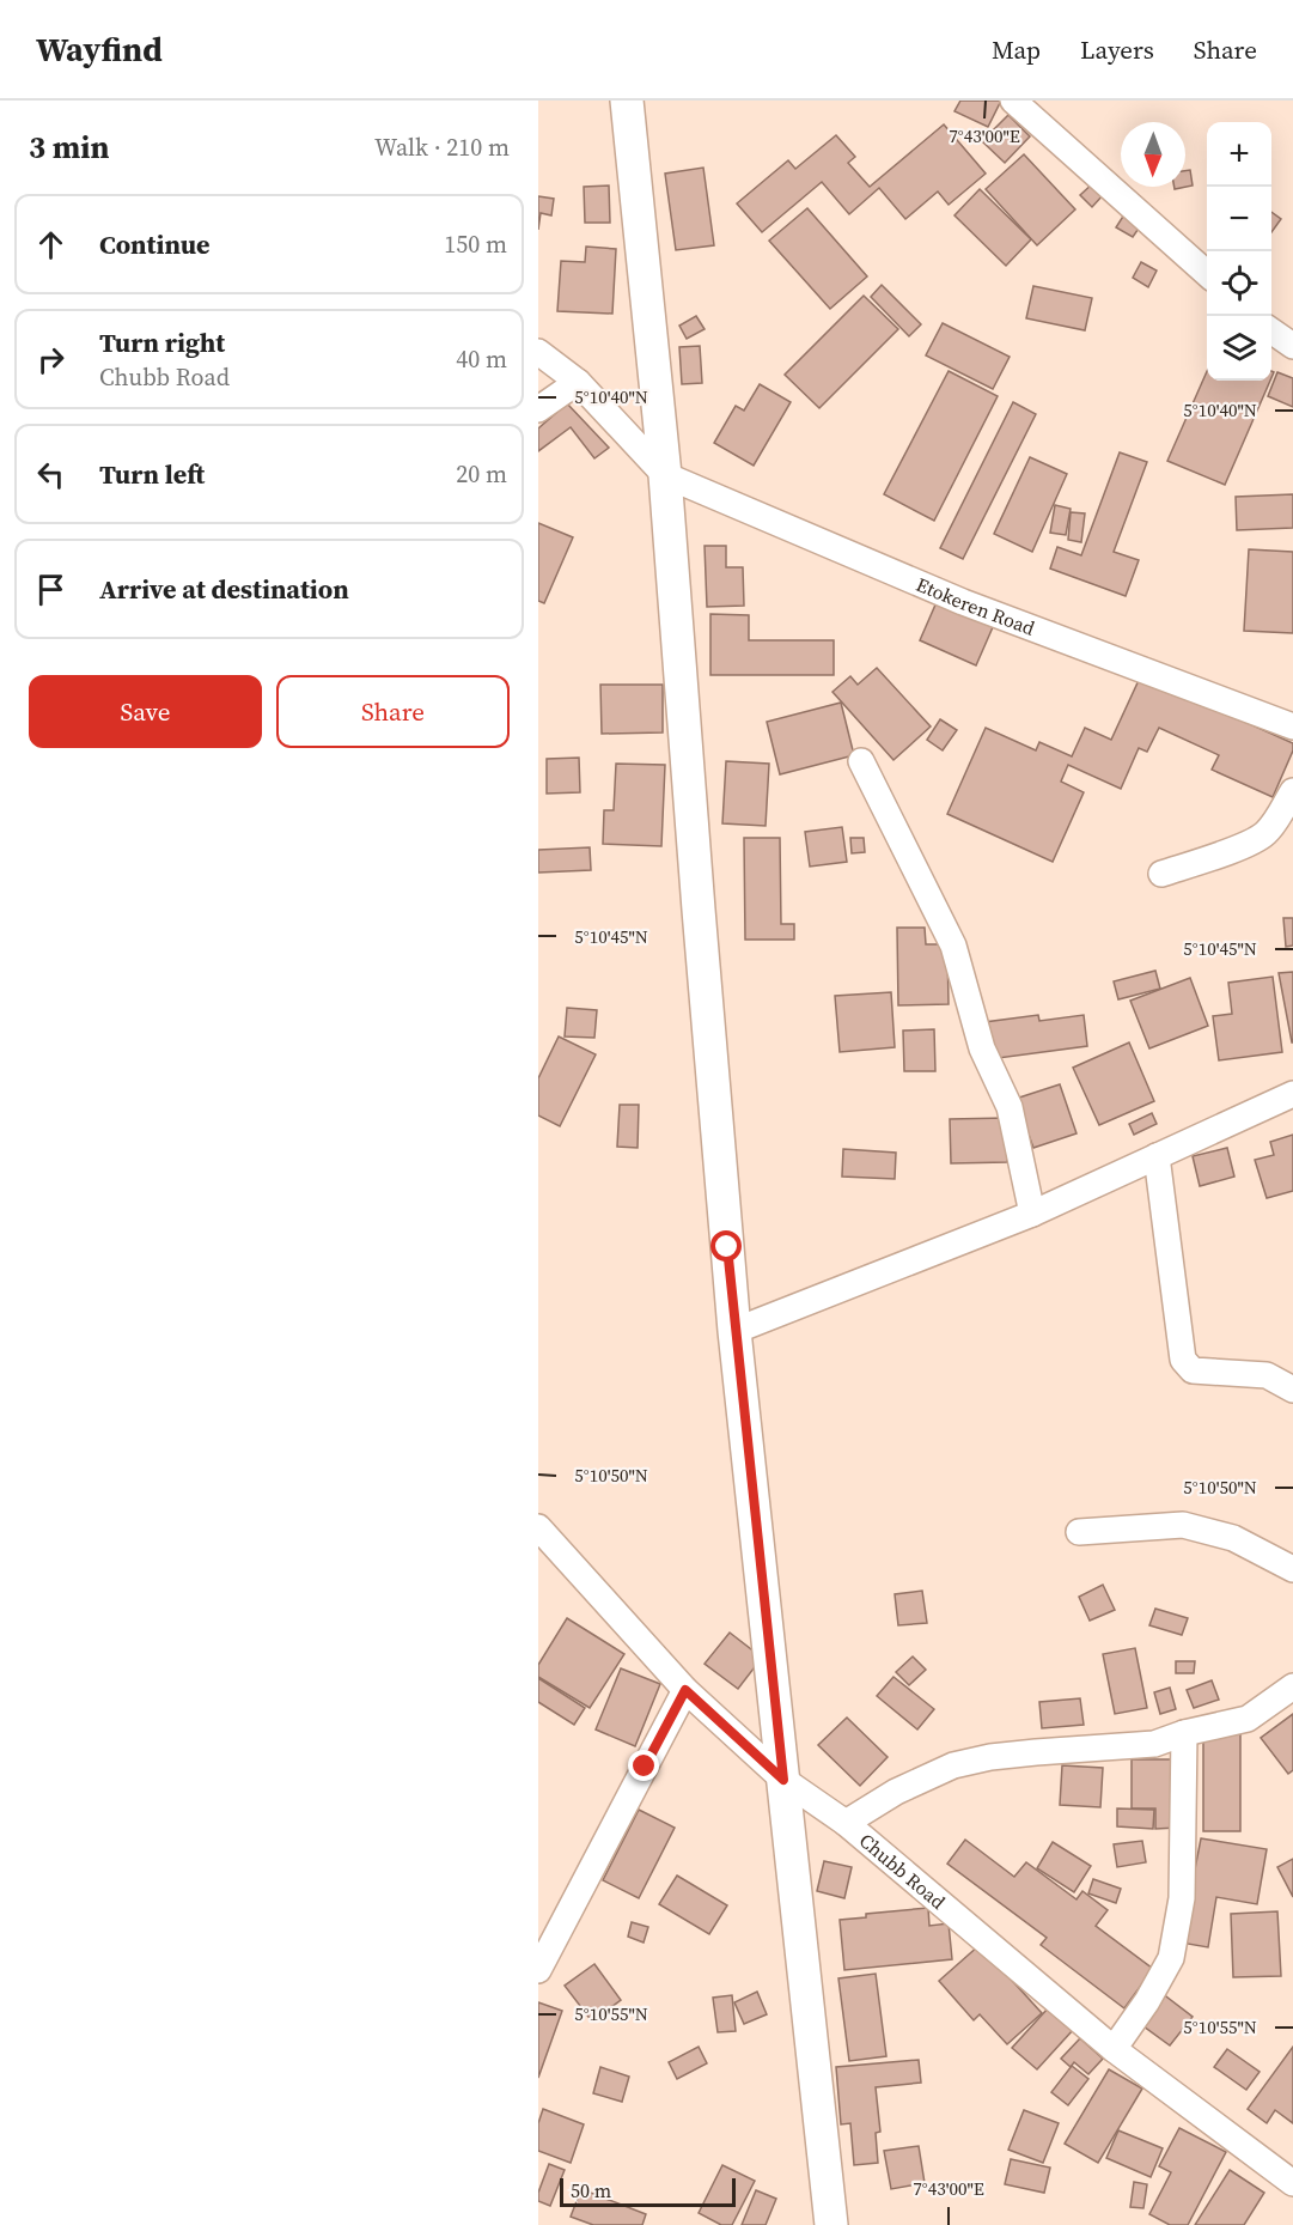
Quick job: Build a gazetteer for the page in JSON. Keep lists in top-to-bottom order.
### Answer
{
  "streets": {
    "street": ["Etokeren Road", "Chubb Road"]
  },
  "scale_bar": "50 m",
  "north": "bottom",
  "page": {
    "header": "Wayfind",
    "nav": ["Map", "Layers", "Share"],
    "heading": ["3 min", "Walk · 210 m"],
    "map_buttons": ["+", "−"],
    "list": [
      ["Continue", "150 m"],
      ["Turn right", "Chubb Road", "40 m"],
      ["Turn left", "20 m"],
      "Arrive at destination"
    ],
    "buttons": ["Save", "Share"],
    "scale": "50 m"
  },
  "coordinates": [
    "7°43'00\"E",
    "5°10'40\"N",
    "5°10'45\"N",
    "5°10'50\"N",
    "5°10'55\"N"
  ]
}
